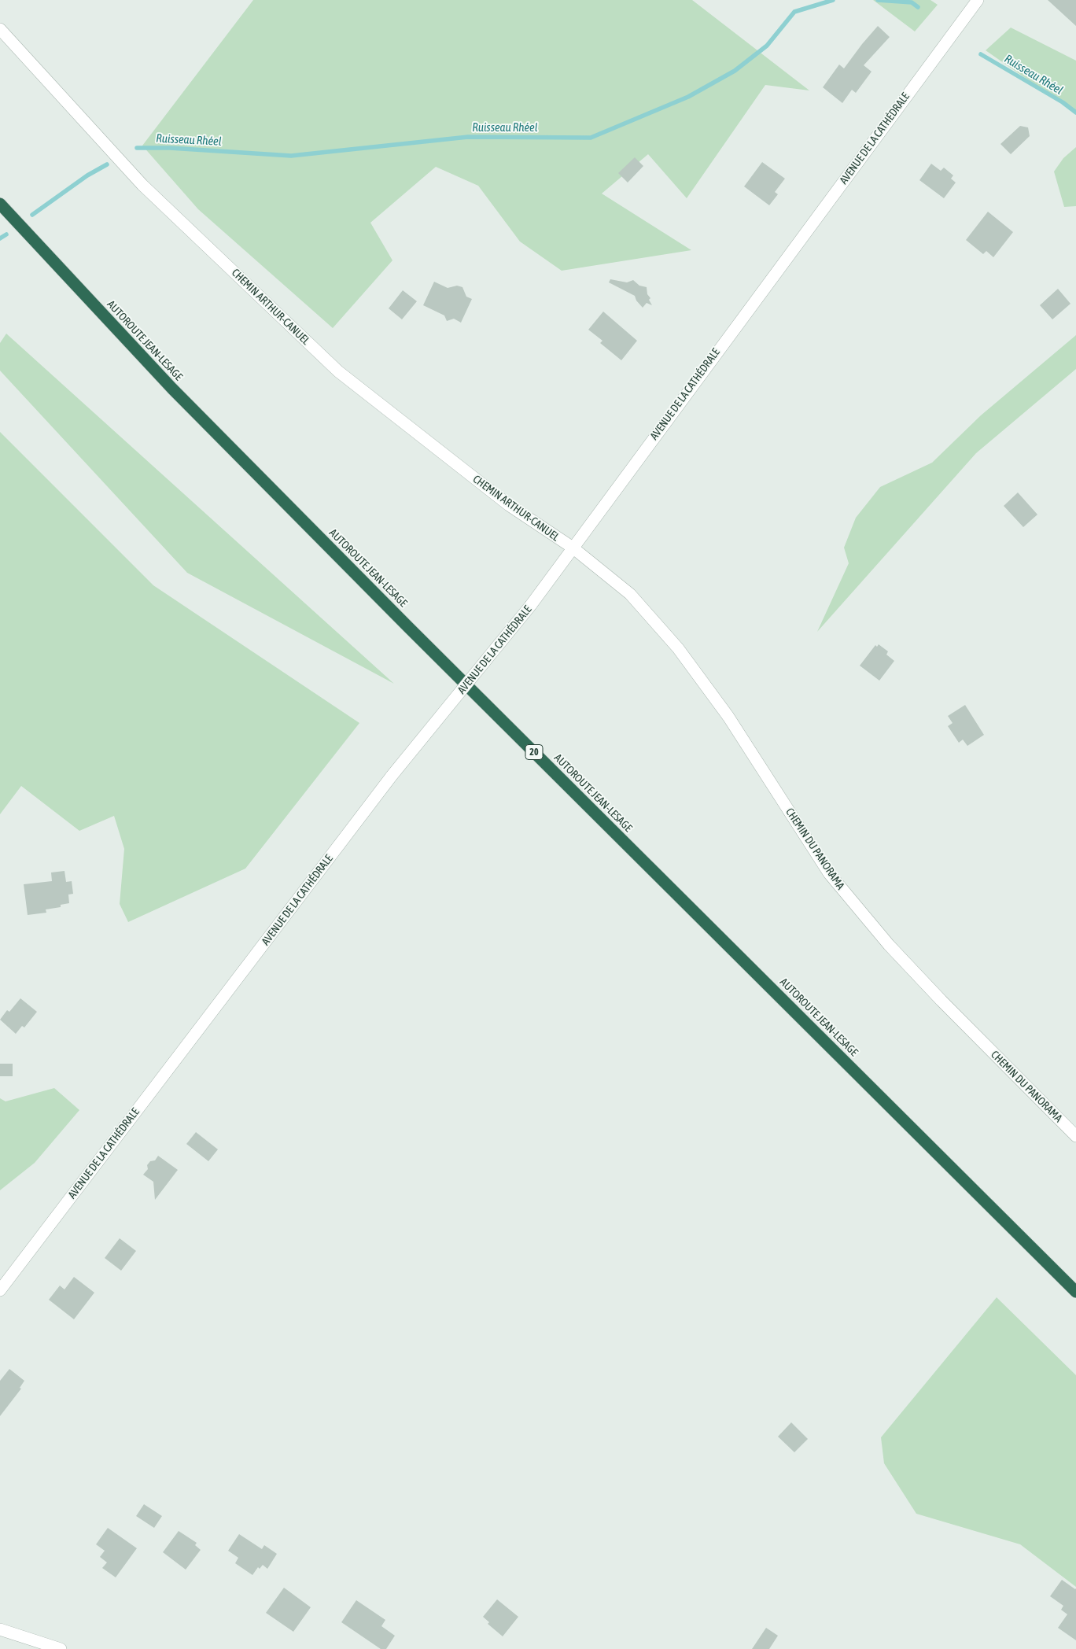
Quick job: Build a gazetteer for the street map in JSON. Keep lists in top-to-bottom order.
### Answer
{
  "streets": {
    "highway": ["AUTOROUTE JEAN-LESAGE", "20"],
    "street": ["AVENUE DE LA CATHÉDRALE", "CHEMIN ARTHUR-CANUEL", "CHEMIN DU PANORAMA"]
  },
  "crossings": [
    ["AVENUE DE LA CATHÉDRALE", "CHEMIN ARTHUR-CANUEL"],
    ["AVENUE DE LA CATHÉDRALE", "CHEMIN DU PANORAMA"],
    ["CHEMIN ARTHUR-CANUEL", "CHEMIN DU PANORAMA"]
  ],
  "water": ["Ruisseau Rhéel"]
}
